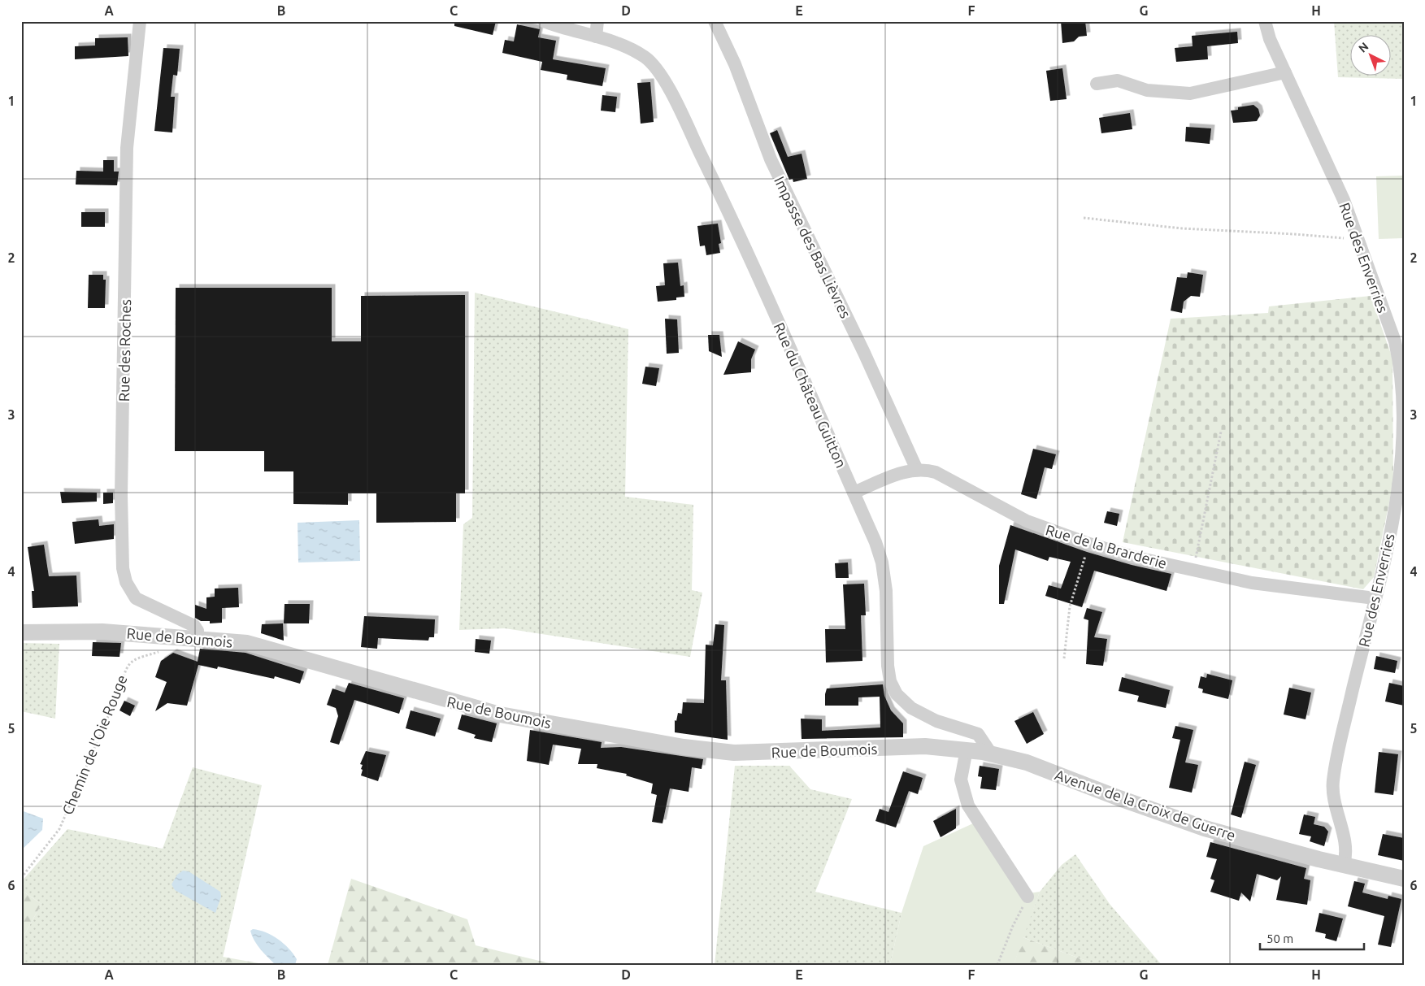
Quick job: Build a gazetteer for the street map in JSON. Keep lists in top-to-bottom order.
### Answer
{
  "streets": {
    "street": [
      "Impasse des Bas Lièvres",
      "Rue des Enverries",
      "Rue des Roches",
      "Rue du Château Guitton",
      "Rue de la Brarderie",
      "Rue de Boumois",
      "Avenue de la Croix de Guerre"
    ],
    "path": ["Chemin de l'Oie Rouge"]
  },
  "crossings": [
    ["Impasse des Bas Lièvres", "Rue de la Brarderie"],
    ["Rue des Enverries", "Rue de la Brarderie"],
    ["Rue des Enverries", "Avenue de la Croix de Guerre"],
    ["Rue des Roches", "Rue de Boumois"],
    ["Rue du Château Guitton", "Rue de la Brarderie"],
    ["Rue du Château Guitton", "Rue de Boumois"],
    ["Rue du Château Guitton", "Avenue de la Croix de Guerre"],
    ["Rue de Boumois", "Avenue de la Croix de Guerre"]
  ],
  "scale_bar": "50 m",
  "north": "top left",
  "grid": {
    "columns": [
      "A",
      "B",
      "C",
      "D",
      "E",
      "F",
      "G",
      "H"
    ],
    "rows": [
      "1",
      "2",
      "3",
      "4",
      "5",
      "6"
    ]
  }
}
